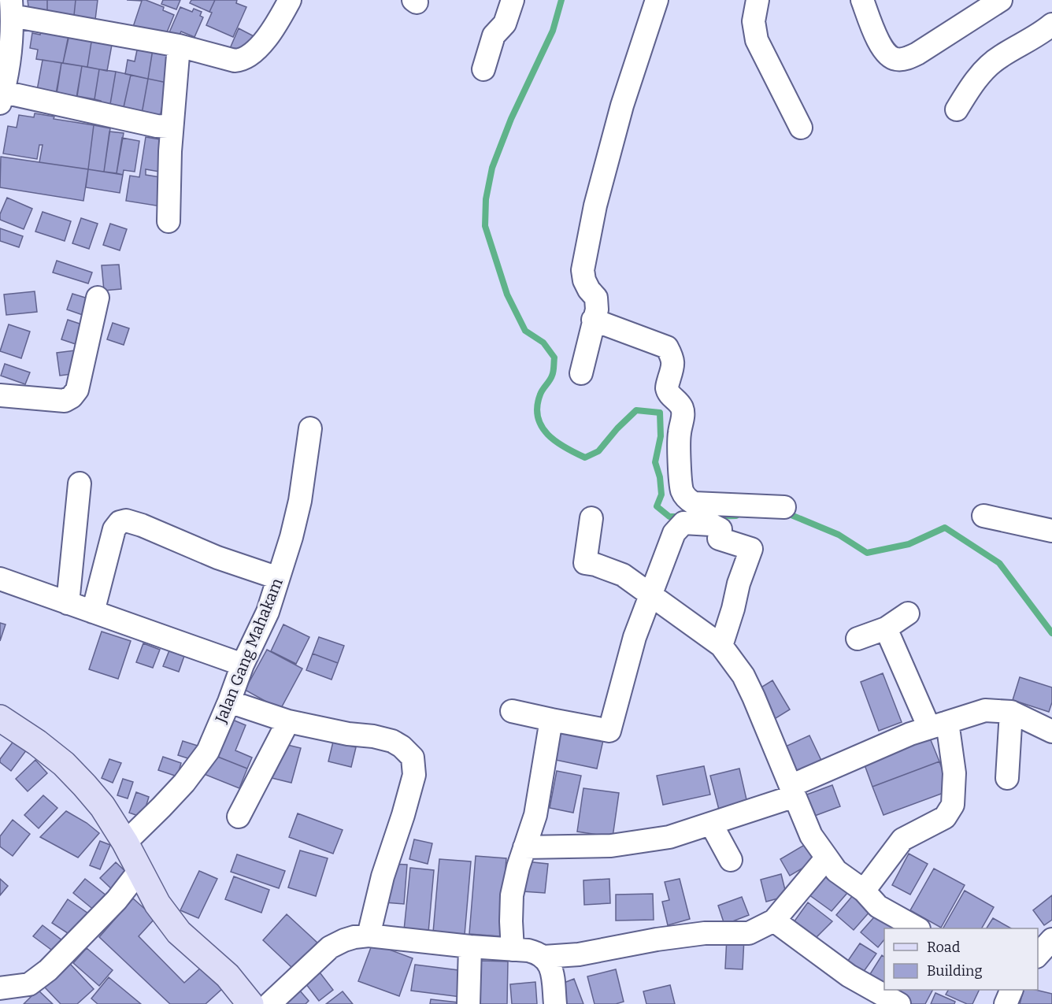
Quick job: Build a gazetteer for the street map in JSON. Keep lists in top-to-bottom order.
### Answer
{
  "streets": {
    "street": ["Jalan Gang Mahakam"]
  },
  "legend": ["Road", "Building"]
}
